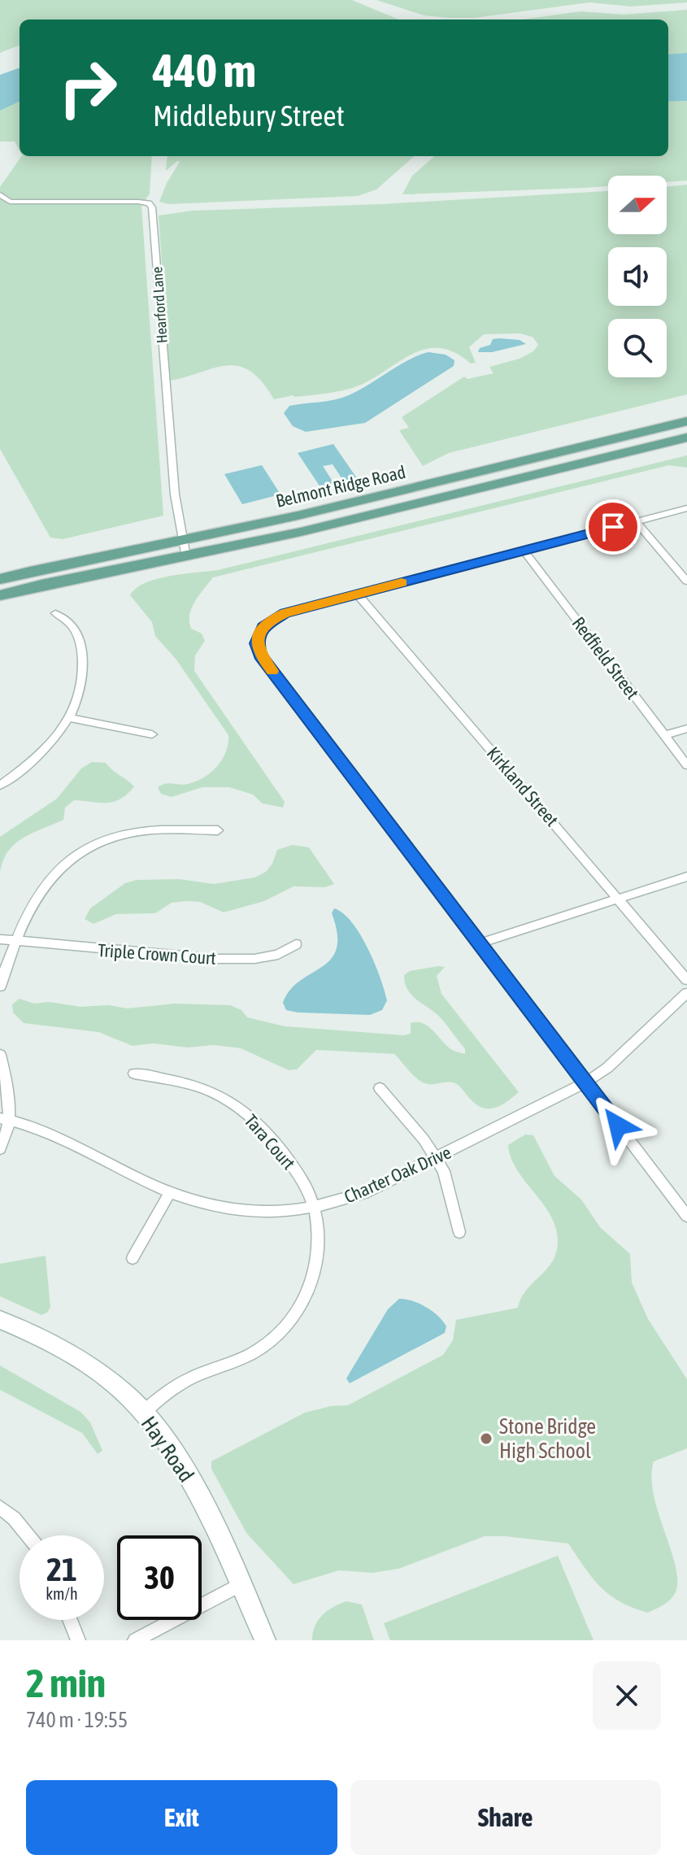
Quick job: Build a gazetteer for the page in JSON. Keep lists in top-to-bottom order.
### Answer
{
  "streets": {
    "main road": ["Belmont Ridge Road"],
    "street": [
      "Hearford Lane",
      "Redfield Street",
      "Kirkland Street",
      "Triple Crown Court",
      "Tara Court",
      "Charter Oak Drive",
      "Hay Road"
    ]
  },
  "crossings": [
    ["Hearford Lane", "Belmont Ridge Road"],
    ["Tara Court", "Charter Oak Drive"],
    ["Tara Court", "Hay Road"]
  ],
  "places": ["Stone Bridge High School"],
  "north": "right",
  "page": {
    "turn": ["440 m", "Middlebury Street"],
    "speed": "21 km/h",
    "limit": "30",
    "heading": ["2 min", "740 m · 19:55"],
    "buttons": ["Exit", "Share"]
  }
}
